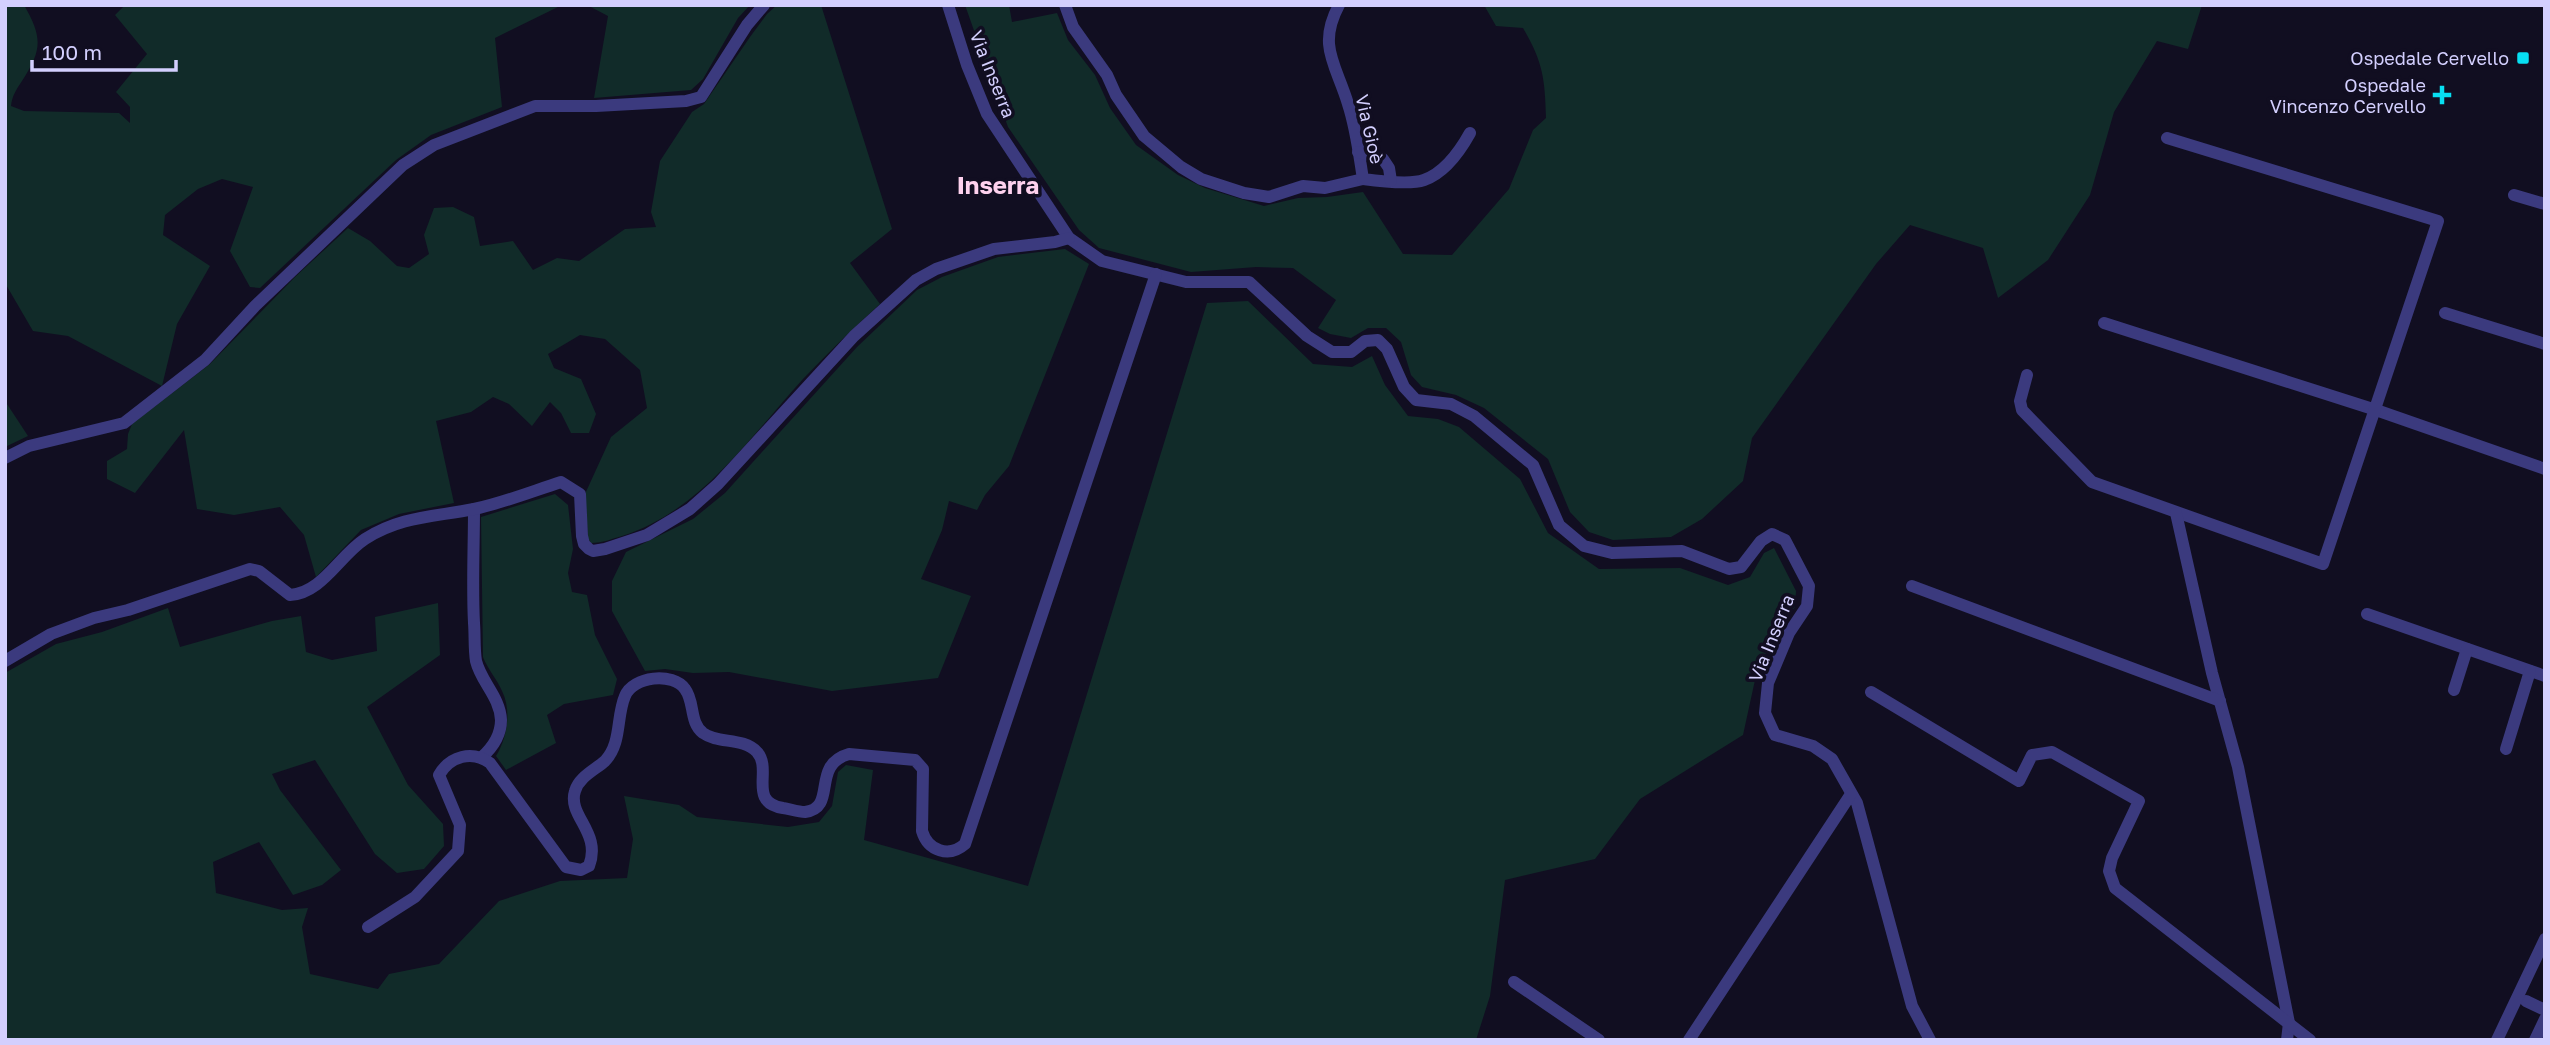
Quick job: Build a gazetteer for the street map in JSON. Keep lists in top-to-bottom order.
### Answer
{
  "streets": {
    "street": ["Via Inserra", "Via Gioè"]
  },
  "districts": ["Inserra"],
  "places": {
    "transit": ["Ospedale Cervello"],
    "health": ["Ospedale Vincenzo Cervello"]
  },
  "scale_bar": "100 m"
}
